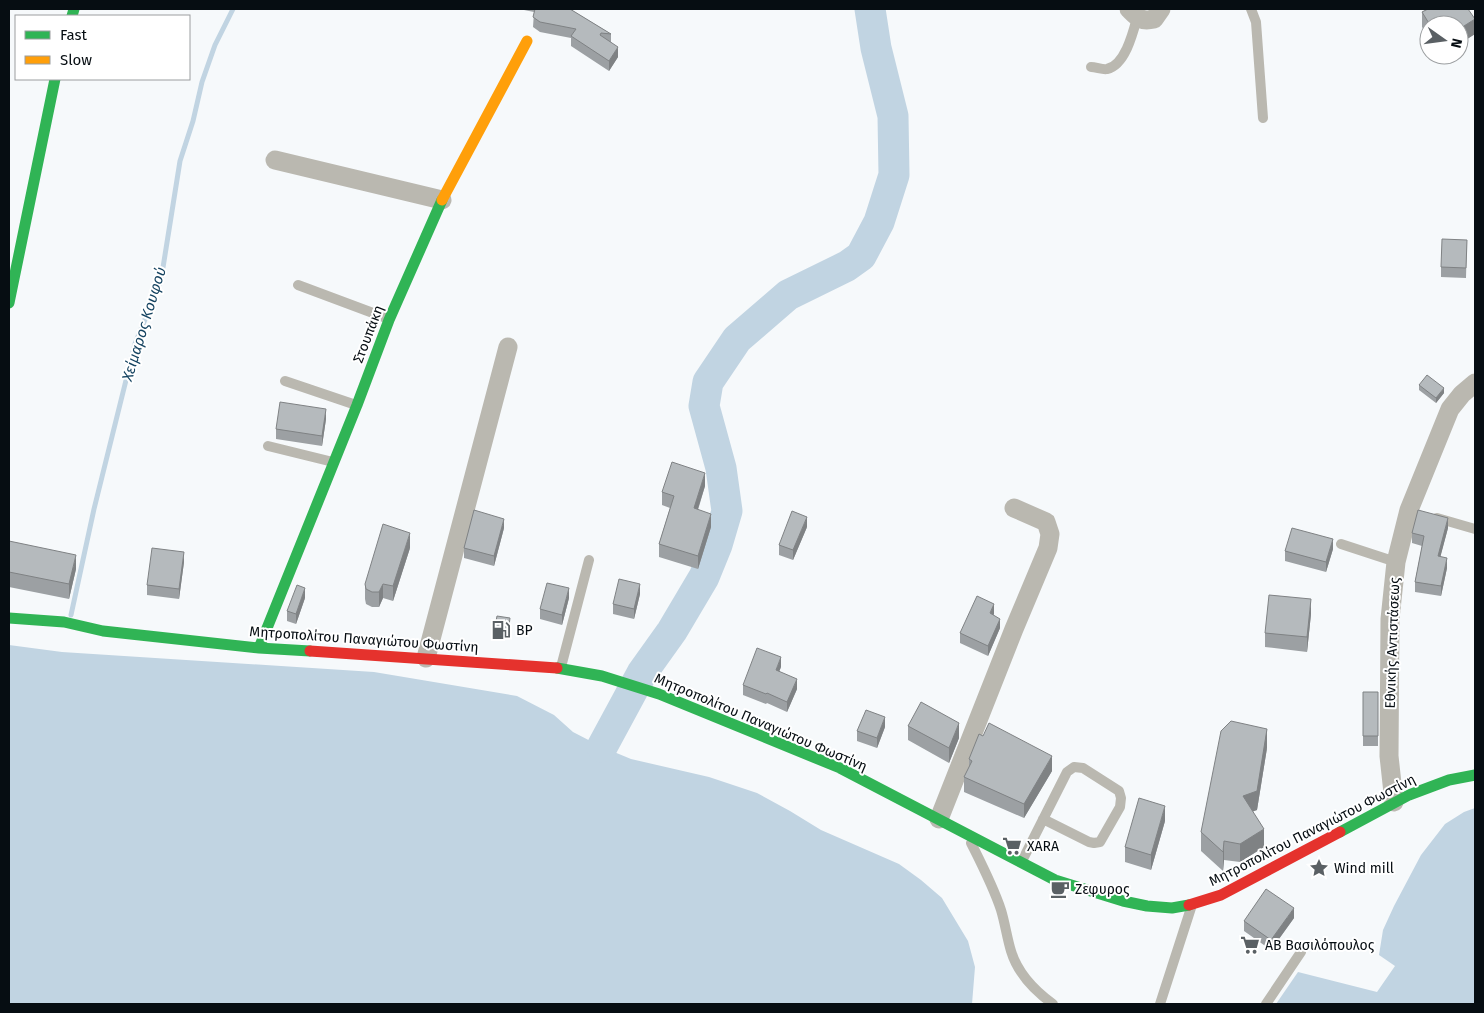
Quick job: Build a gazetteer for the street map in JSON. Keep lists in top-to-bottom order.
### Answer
{
  "streets": {
    "main road": ["Στουπάκη", "Μητροπολίτου Παναγιώτου Φωστίνη"],
    "street": ["Εθνικής Αντιστάσεως"]
  },
  "crossings": [
    ["Στουπάκη", "Μητροπολίτου Παναγιώτου Φωστίνη"],
    ["Μητροπολίτου Παναγιώτου Φωστίνη", "Εθνικής Αντιστάσεως"]
  ],
  "water": ["Χείμαρος Κουφού"],
  "places": {
    "fuel station": ["BP"],
    "supermarket": ["XARA", "ΑΒ Βασιλόπουλος"],
    "place": ["Wind mill"],
    "cafe": ["Ζεφυρος"]
  },
  "legend": ["Fast", "Slow"],
  "north": "right"
}
